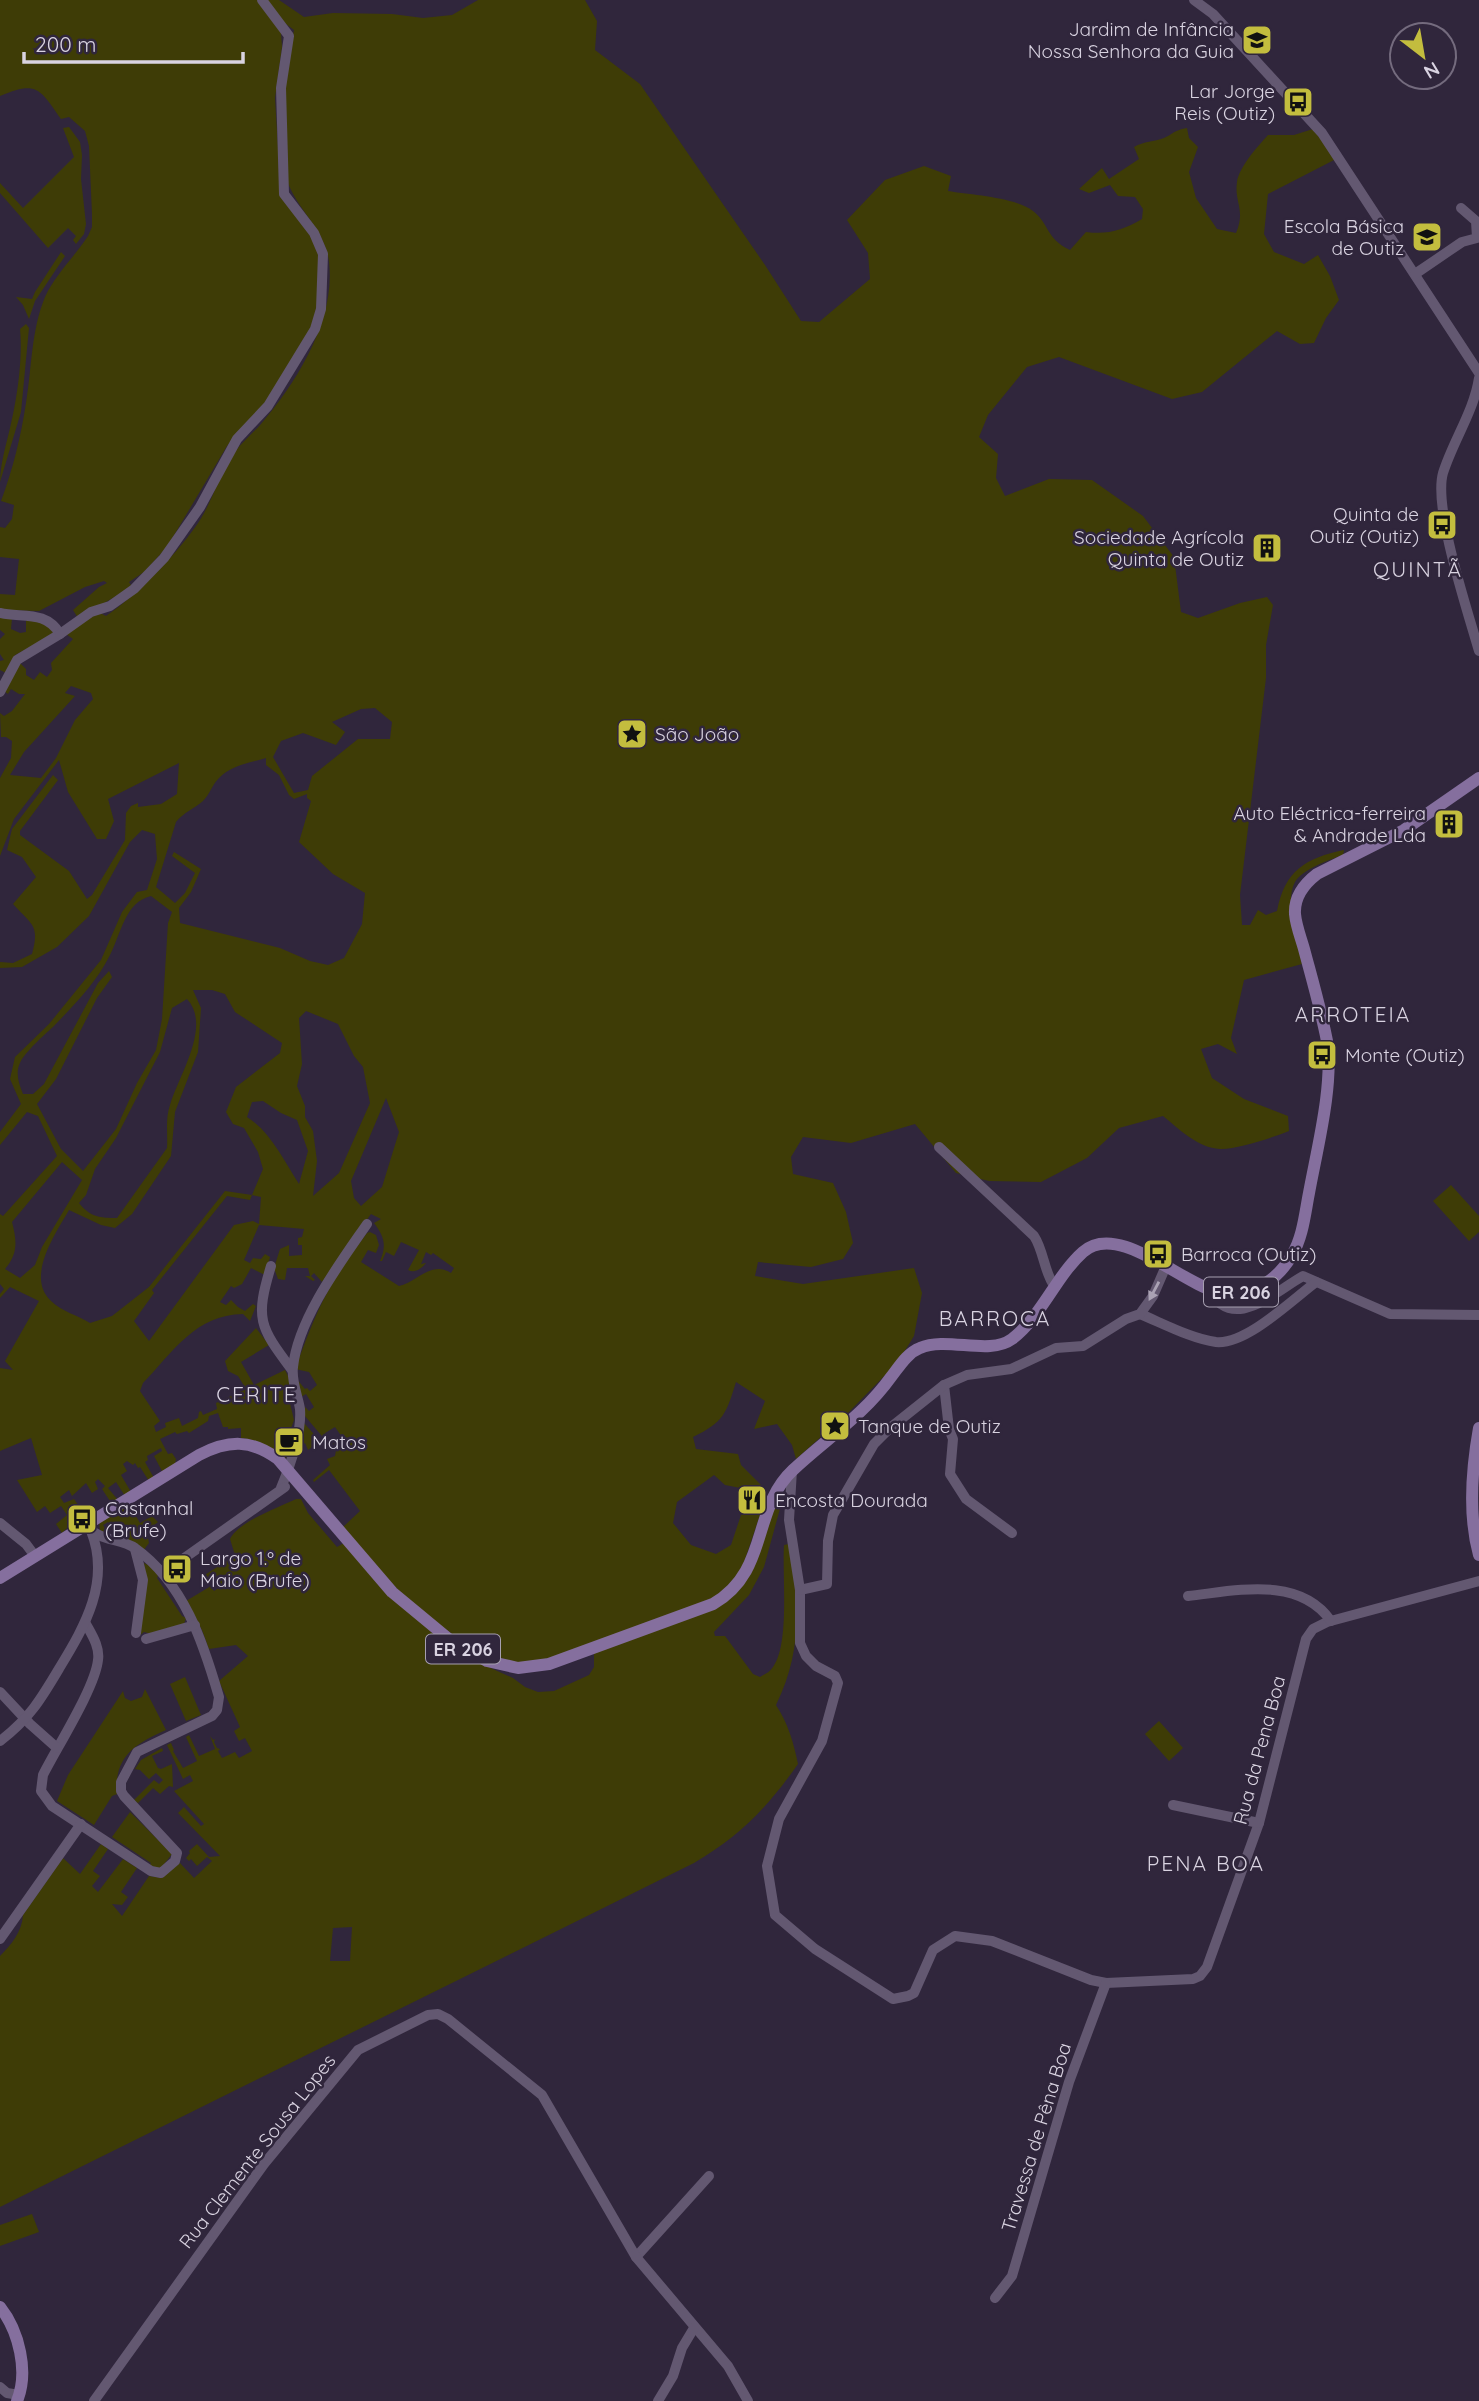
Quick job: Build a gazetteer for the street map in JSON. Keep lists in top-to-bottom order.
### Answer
{
  "streets": {
    "main road": ["ER 206"],
    "street": ["Rua da Pena Boa", "Travessa de Pêna Boa", "Rua Clemente Sousa Lopes"]
  },
  "crossings": [
    ["Rua da Pena Boa", "Travessa de Pêna Boa"]
  ],
  "districts": [
    "QUINTÃ",
    "ARROTEIA",
    "BARROCA",
    "CERITE",
    "PENA BOA"
  ],
  "places": {
    "school or university": ["Jardim de Infância Nossa Senhora da Guia", "Escola Básica de Outiz"],
    "bus stop": [
      "Lar Jorge Reis (Outiz)",
      "Quinta de Outiz (Outiz)",
      "Monte (Outiz)",
      "Barroca (Outiz)",
      "Castanhal (Brufe)",
      "Largo 1.º de Maio (Brufe)"
    ],
    "building": ["Sociedade Agrícola Quinta de Outiz", "Auto Eléctrica-ferreira & Andrade Lda"],
    "place": ["São João", "Tanque de Outiz"],
    "cafe": ["Matos"],
    "restaurant": ["Encosta Dourada"]
  },
  "scale_bar": "200 m",
  "north": "bottom right"
}
